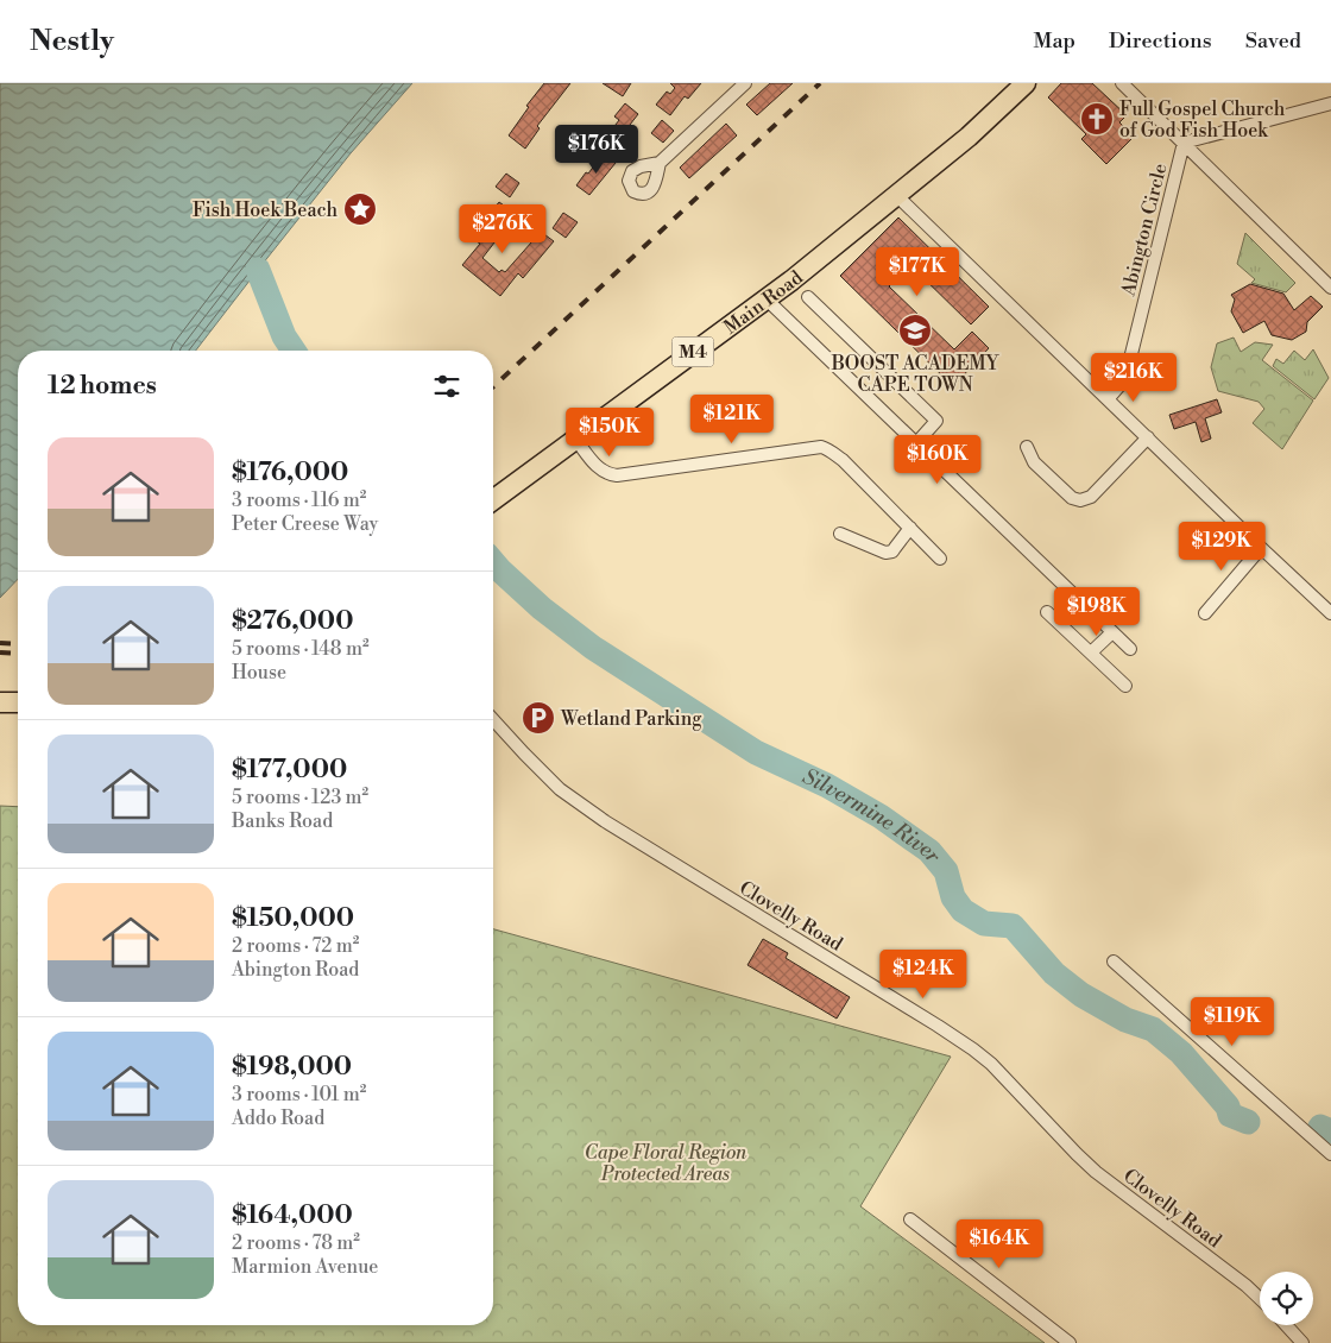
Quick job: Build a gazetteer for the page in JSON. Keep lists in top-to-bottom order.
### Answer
{
  "streets": {
    "main road": ["Main Road", "M4"],
    "street": ["Abington Circle", "Clovelly Road"]
  },
  "water": ["Silvermine River"],
  "parks": ["Cape Floral Region Protected Areas"],
  "places": {
    "church": ["Full Gospel Church of God Fish Hoek"],
    "place": ["Fish Hoek Beach"],
    "school or university": ["BOOST ACADEMY CAPE TOWN"],
    "parking": ["Wetland Parking"]
  },
  "page": {
    "header": "Nestly",
    "nav": ["Map", "Directions", "Saved"],
    "price": [
      "$176K",
      "$276K",
      "$177K",
      "$216K",
      "$121K",
      "$150K",
      "$160K",
      "$129K",
      "$198K",
      "$124K",
      "$119K",
      "$164K"
    ],
    "heading": "12 homes",
    "list": [
      {
        "name": "$176,000",
        "note": "3 rooms · 116 m² · Peter Creese Way"
      },
      {
        "name": "$276,000",
        "note": "5 rooms · 148 m² · House"
      },
      {
        "name": "$177,000",
        "note": "5 rooms · 123 m² · Banks Road"
      },
      {
        "name": "$150,000",
        "note": "2 rooms · 72 m² · Abington Road"
      },
      {
        "name": "$198,000",
        "note": "3 rooms · 101 m² · Addo Road"
      },
      {
        "name": "$164,000",
        "note": "2 rooms · 78 m² · Marmion Avenue"
      }
    ]
  }
}
